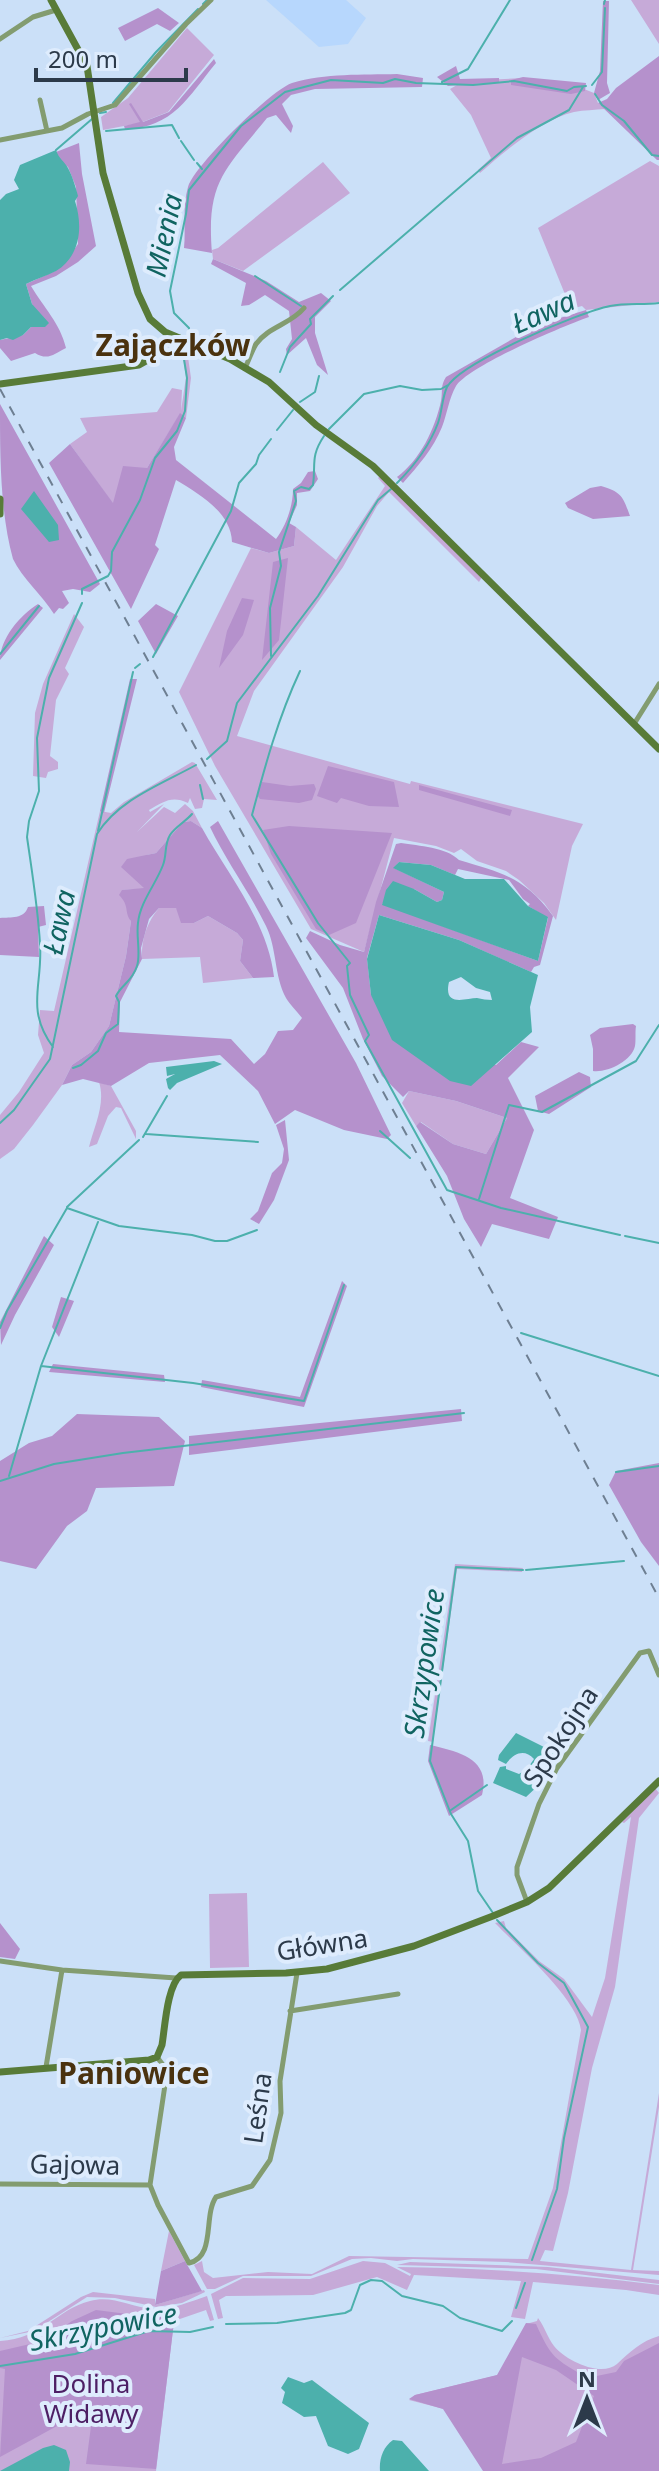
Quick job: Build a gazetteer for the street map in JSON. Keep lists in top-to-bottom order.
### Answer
{
  "streets": {
    "main road": ["Główna"],
    "street": ["Spokojna", "Leśna", "Gajowa"]
  },
  "crossings": [
    ["Spokojna", "Główna"],
    ["Główna", "Leśna"],
    ["Leśna", "Gajowa"]
  ],
  "districts": ["Zajączków", "Paniowice"],
  "water": ["Mienia", "Ława", "Skrzypowice"],
  "parks": ["Dolina Widawy"],
  "scale_bar": "200 m",
  "north": "top"
}
